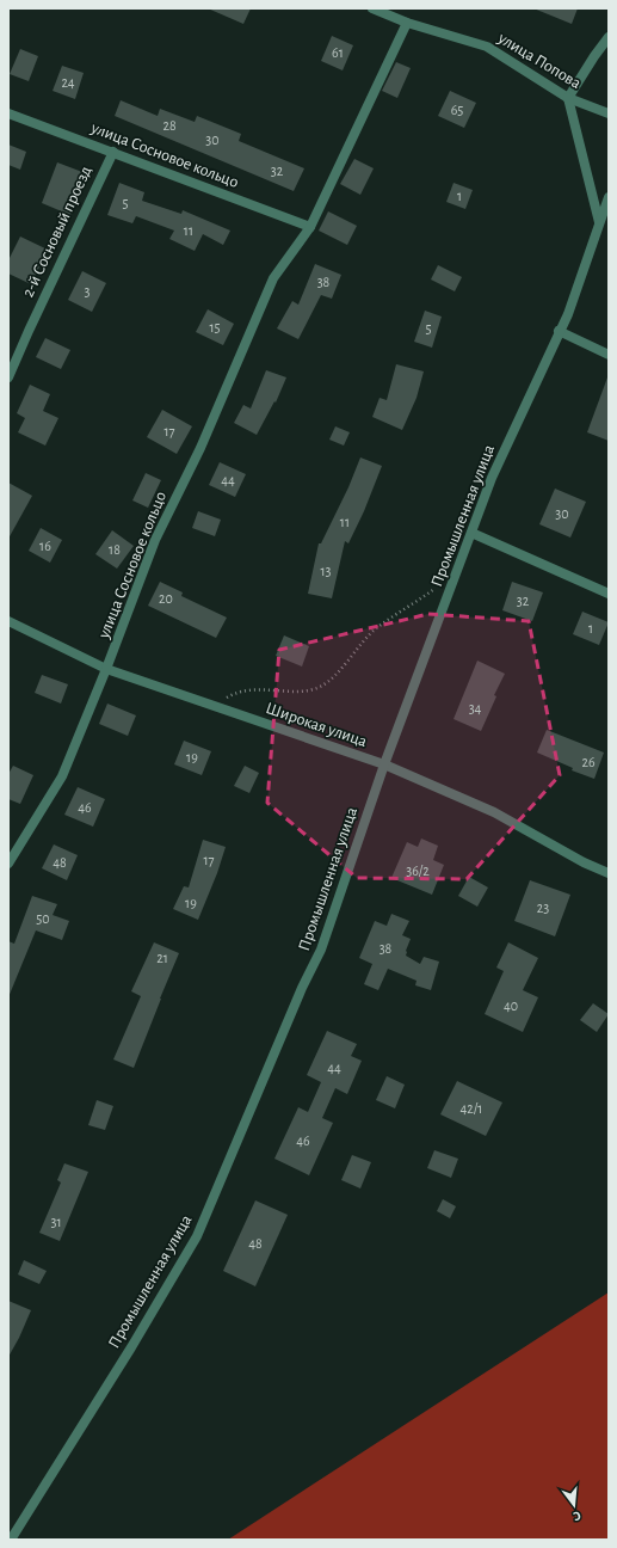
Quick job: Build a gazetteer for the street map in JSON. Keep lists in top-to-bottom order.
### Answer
{
  "streets": {
    "street": [
      "улица Попова",
      "улица Сосновое кольцо",
      "2-й Сосновый проезд",
      "Промышленная улица",
      "Широкая улица"
    ]
  },
  "crossings": [
    ["улица Попова", "улица Сосновое кольцо"],
    ["улица Сосновое кольцо", "2-й Сосновый проезд"],
    ["улица Сосновое кольцо", "Широкая улица"],
    ["Промышленная улица", "Широкая улица"]
  ],
  "house_numbers": [
    "61",
    "24",
    "65",
    "28",
    "30",
    "32",
    "1",
    "5",
    "11",
    "38",
    "3",
    "15",
    "5",
    "17",
    "44",
    "30",
    "11",
    "16",
    "18",
    "13",
    "20",
    "32",
    "1",
    "34",
    "19",
    "26",
    "46",
    "17",
    "48",
    "36/2",
    "19",
    "23",
    "50",
    "38",
    "21",
    "40",
    "44",
    "42/1",
    "46",
    "31",
    "48"
  ],
  "north": "bottom"
}
